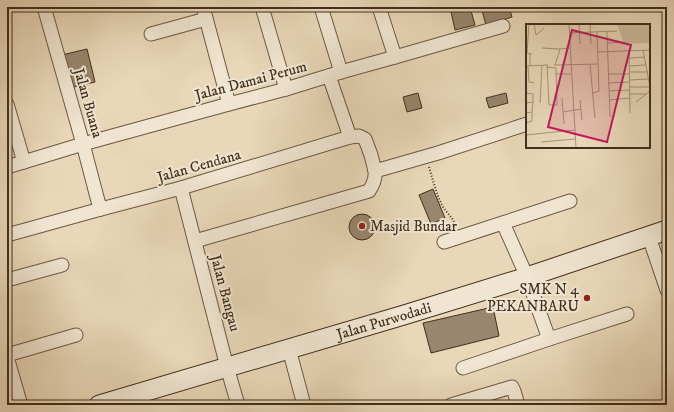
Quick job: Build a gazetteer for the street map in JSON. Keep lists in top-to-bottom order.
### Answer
{
  "streets": {
    "street": [
      "Jalan Damai Perum",
      "Jalan Buana",
      "Jalan Cendana",
      "Jalan Bangau",
      "Jalan Purwodadi"
    ]
  },
  "crossings": [
    ["Jalan Damai Perum", "Jalan Buana"],
    ["Jalan Buana", "Jalan Cendana"],
    ["Jalan Cendana", "Jalan Bangau"],
    ["Jalan Bangau", "Jalan Purwodadi"]
  ],
  "places": ["Masjid Bundar", "SMK N 4 PEKANBARU"]
}
